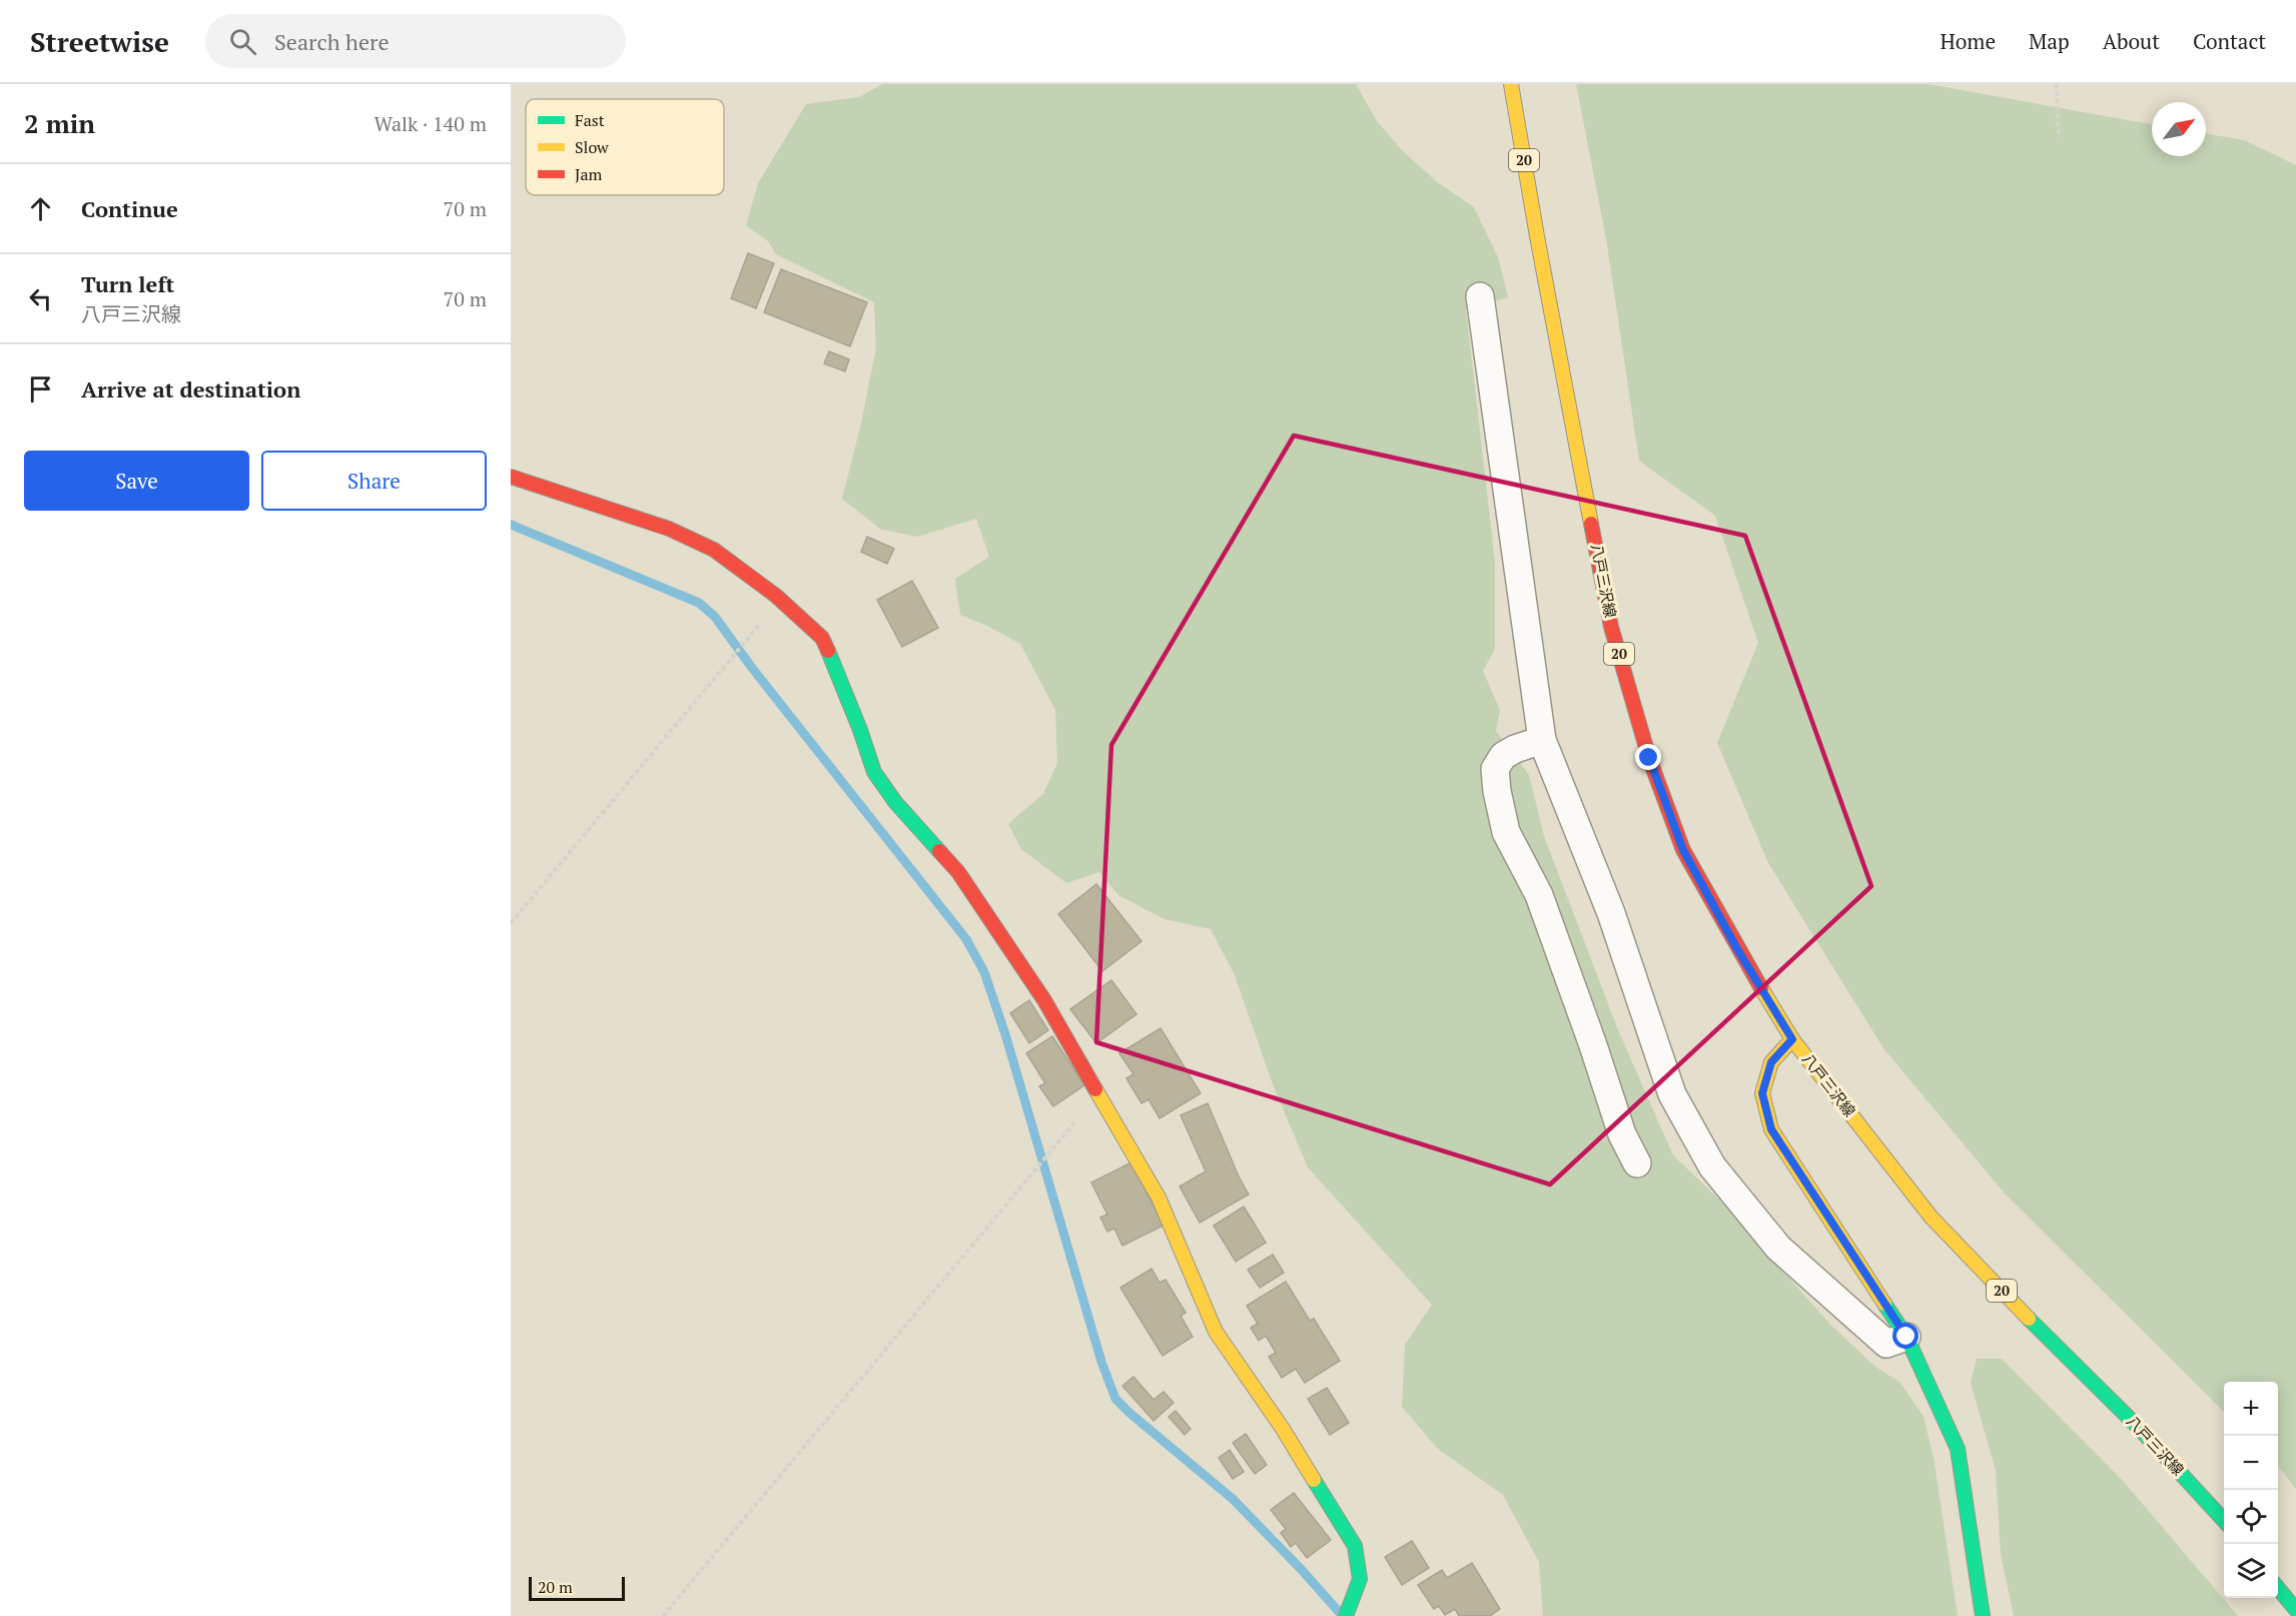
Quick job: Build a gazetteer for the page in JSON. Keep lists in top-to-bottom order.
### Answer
{
  "streets": {
    "street": ["20", "八戸三沢線"]
  },
  "legend": ["Fast", "Slow", "Jam"],
  "scale_bar": "20 m",
  "north": "top right",
  "page": {
    "header": "Streetwise",
    "search": "Search here",
    "nav": [
      "Home",
      "Map",
      "About",
      "Contact"
    ],
    "heading": ["2 min", "Walk · 140 m"],
    "list": [
      ["Continue", "70 m"],
      ["Turn left", "八戸三沢線", "70 m"],
      "Arrive at destination"
    ],
    "buttons": ["Save", "Share"],
    "map_buttons": ["+", "−"],
    "scale": "20 m"
  }
}
